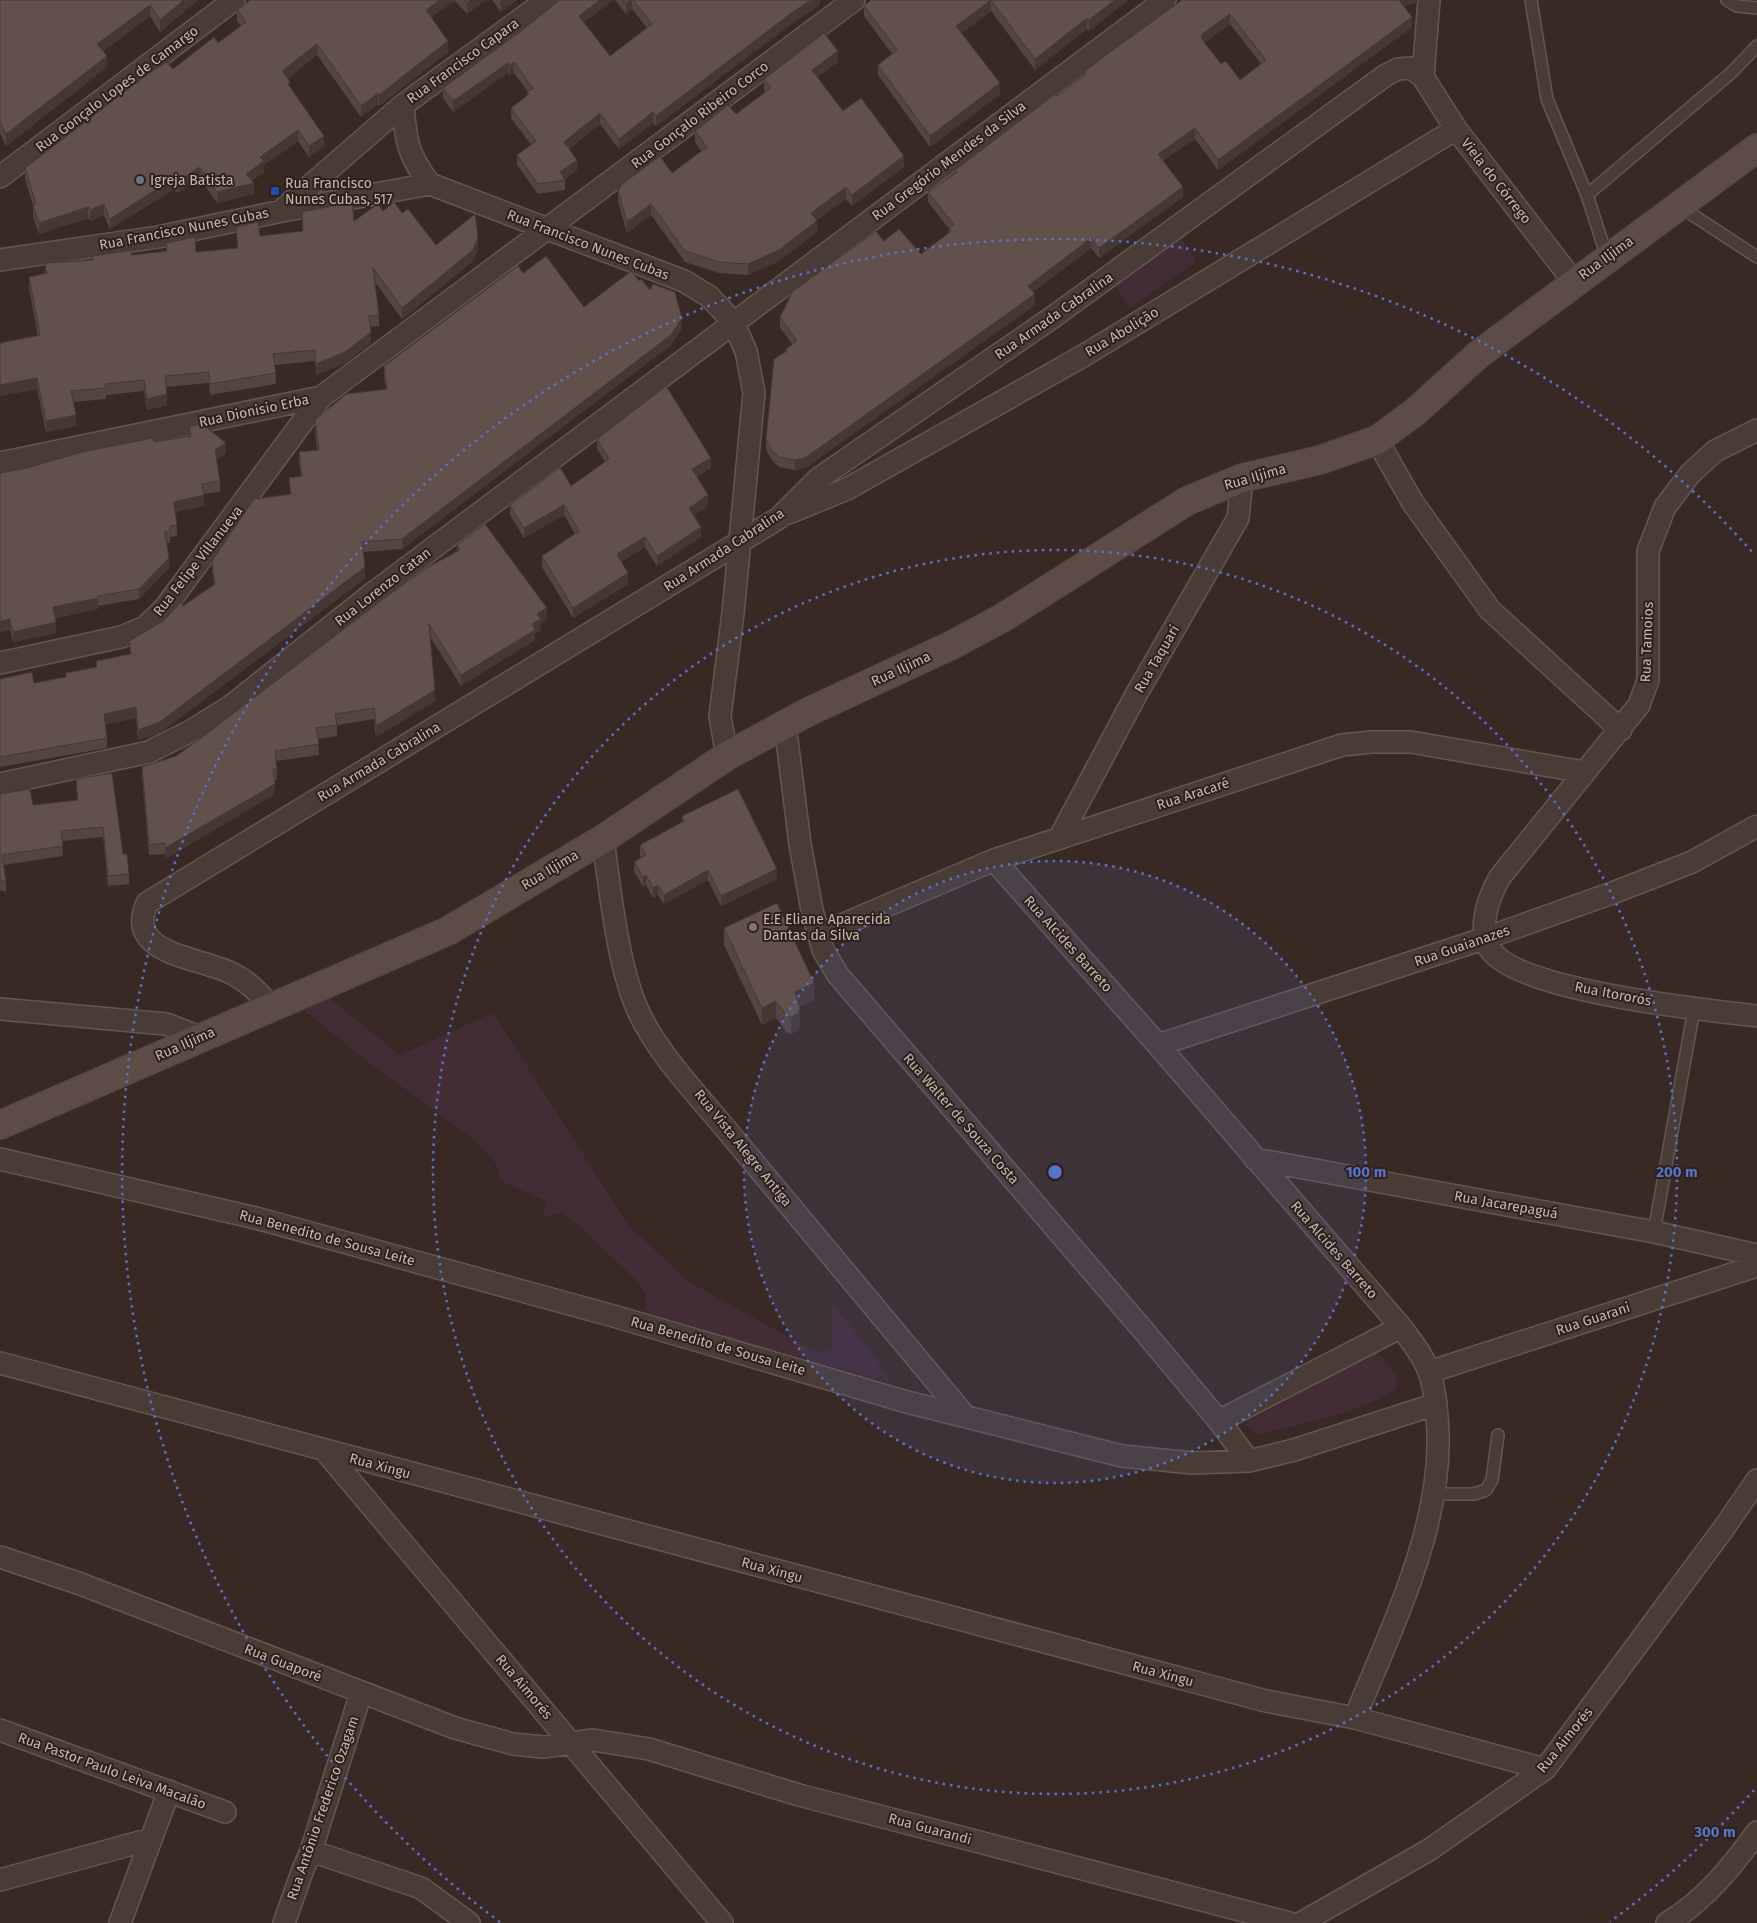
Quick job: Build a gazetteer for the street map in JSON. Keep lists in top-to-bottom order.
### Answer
{
  "streets": {
    "main road": ["Rua Iljima"],
    "street": [
      "Rua Francisco Capara",
      "Rua Gonçalo Lopes de Camargo",
      "Rua Gonçalo Ribeiro Corco",
      "Rua Gregório Mendes da Silva",
      "Viela do Córrego",
      "Rua Francisco Nunes Cubas",
      "Rua Armada Cabralina",
      "Rua Abolição",
      "Rua Dionisio Erba",
      "Rua Felipe Villanueva",
      "Rua Lorenzo Catan",
      "Rua Tamoios",
      "Rua Taquari",
      "Rua Aracaré",
      "Rua Alcides Barreto",
      "Rua Guaianazes",
      "Rua Itororós",
      "Rua Walter de Souza Costa",
      "Rua Vista Alegre Antiga",
      "Rua Jacarepaguá",
      "Rua Benedito de Sousa Leite",
      "Rua Guarani",
      "Rua Xingu",
      "Rua Guaporé",
      "Rua Aimorés",
      "Rua Pastor Paulo Leiva Macalão",
      "Rua Antônio Frederico Ozagam",
      "Rua Guarandi"
    ]
  },
  "crossings": [
    ["Rua Francisco Capara", "Rua Francisco Nunes Cubas"],
    ["Rua Gonçalo Ribeiro Corco", "Rua Francisco Nunes Cubas"],
    ["Rua Gonçalo Ribeiro Corco", "Rua Dionisio Erba"],
    ["Rua Gregório Mendes da Silva", "Rua Francisco Nunes Cubas"],
    ["Rua Gregório Mendes da Silva", "Rua Lorenzo Catan"],
    ["Viela do Córrego", "Rua Iljima"],
    ["Viela do Córrego", "Rua Armada Cabralina"],
    ["Viela do Córrego", "Rua Abolição"],
    ["Rua Francisco Nunes Cubas", "Rua Iljima"],
    ["Rua Francisco Nunes Cubas", "Rua Armada Cabralina"],
    ["Rua Francisco Nunes Cubas", "Rua Dionisio Erba"],
    ["Rua Francisco Nunes Cubas", "Rua Lorenzo Catan"],
    ["Rua Iljima", "Rua Armada Cabralina"],
    ["Rua Iljima", "Rua Taquari"],
    ["Rua Iljima", "Rua Walter de Souza Costa"],
    ["Rua Iljima", "Rua Vista Alegre Antiga"],
    ["Rua Armada Cabralina", "Rua Abolição"],
    ["Rua Dionisio Erba", "Rua Felipe Villanueva"],
    ["Rua Tamoios", "Rua Aracaré"],
    ["Rua Tamoios", "Rua Guaianazes"],
    ["Rua Tamoios", "Rua Itororós"],
    ["Rua Taquari", "Rua Aracaré"],
    ["Rua Aracaré", "Rua Alcides Barreto"],
    ["Rua Aracaré", "Rua Walter de Souza Costa"],
    ["Rua Alcides Barreto", "Rua Guaianazes"],
    ["Rua Alcides Barreto", "Rua Jacarepaguá"],
    ["Rua Alcides Barreto", "Rua Benedito de Sousa Leite"],
    ["Rua Alcides Barreto", "Rua Guarani"],
    ["Rua Alcides Barreto", "Rua Xingu"],
    ["Rua Guaianazes", "Rua Itororós"],
    ["Rua Walter de Souza Costa", "Rua Benedito de Sousa Leite"],
    ["Rua Vista Alegre Antiga", "Rua Benedito de Sousa Leite"],
    ["Rua Xingu", "Rua Aimorés"],
    ["Rua Guaporé", "Rua Aimorés"],
    ["Rua Guaporé", "Rua Antônio Frederico Ozagam"],
    ["Rua Guaporé", "Rua Guarandi"],
    ["Rua Aimorés", "Rua Guarandi"]
  ],
  "places": {
    "other": ["Igreja Batista", "E.E Eliane Aparecida Dantas da Silva"],
    "transit": ["Rua Francisco Nunes Cubas, 517"]
  },
  "rings": ["100 m", "200 m", "300 m"]
}
